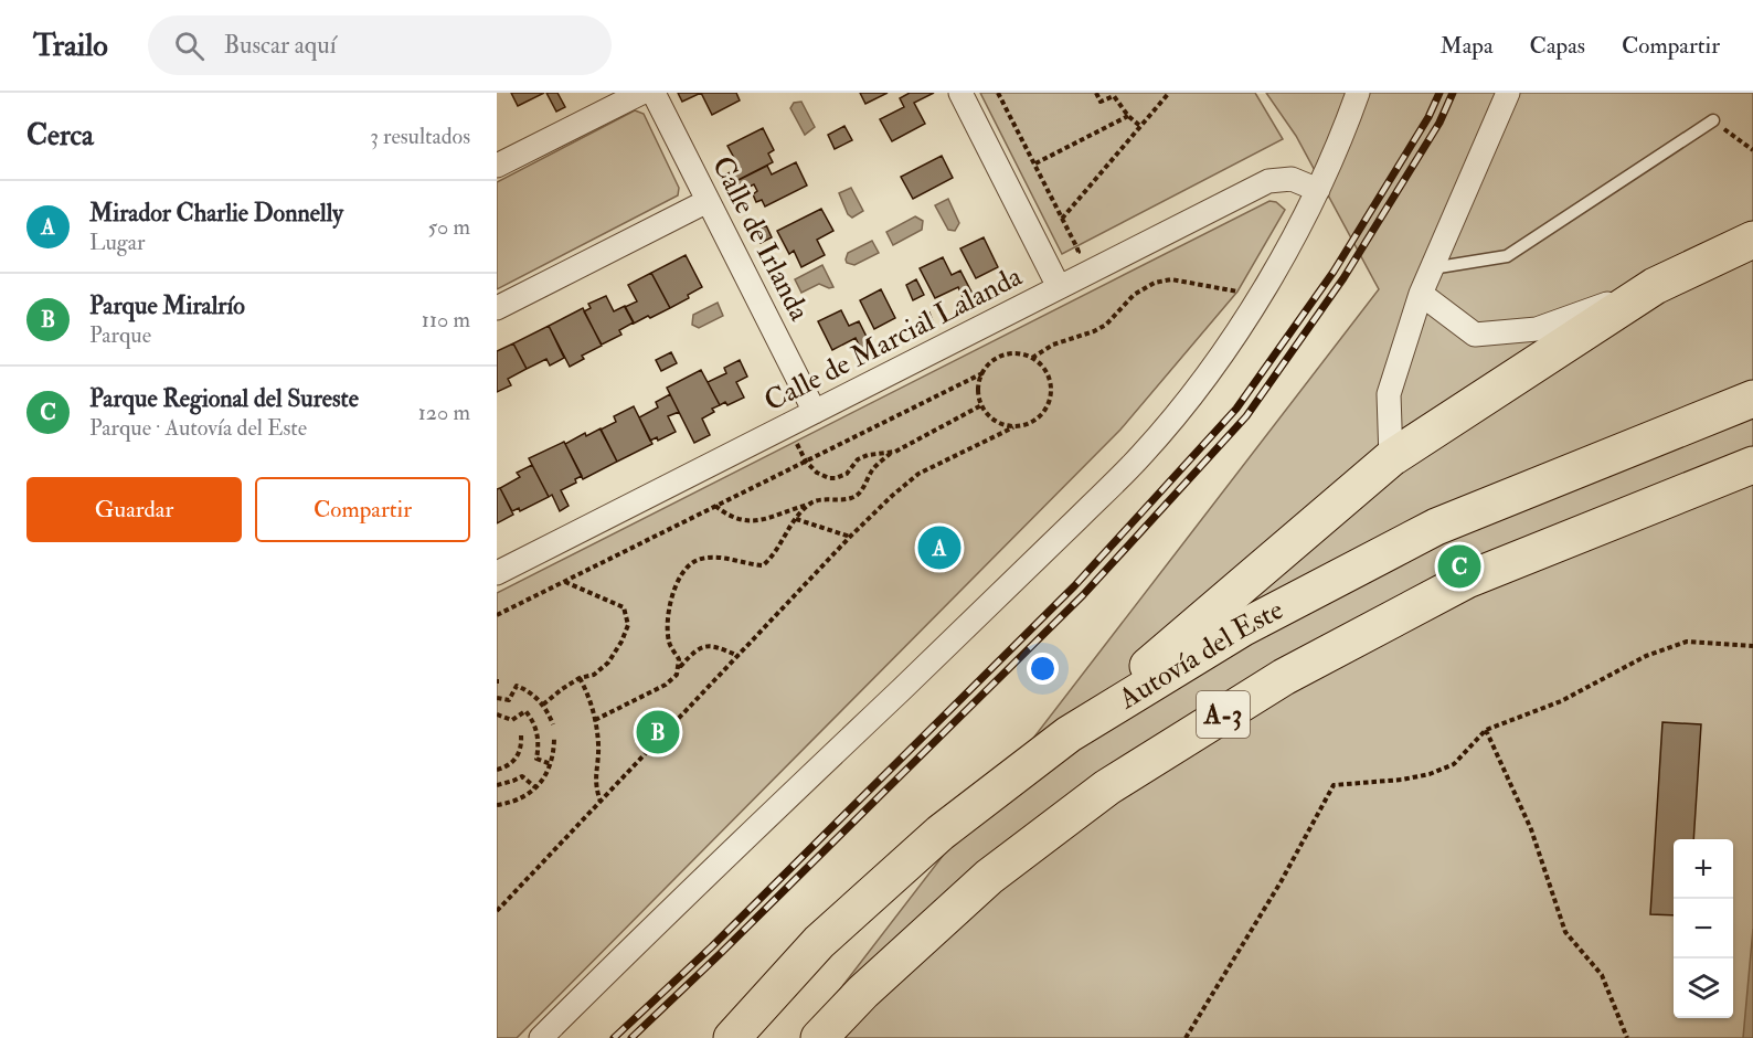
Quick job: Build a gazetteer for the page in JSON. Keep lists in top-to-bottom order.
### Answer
{
  "streets": {
    "highway": ["Autovía del Este", "A-3"],
    "street": ["Calle de Irlanda", "Calle de Marcial Lalanda"]
  },
  "crossings": [
    ["Calle de Irlanda", "Calle de Marcial Lalanda"]
  ],
  "page": {
    "header": "Trailo",
    "search": "Buscar aquí",
    "nav": ["Mapa", "Capas", "Compartir"],
    "heading": ["Cerca", "3 resultados"],
    "list": [
      {
        "mark": "A",
        "name": "Mirador Charlie Donnelly",
        "note": "Lugar",
        "value": "50 m"
      },
      {
        "mark": "B",
        "name": "Parque Miralrío",
        "note": "Parque",
        "value": "110 m"
      },
      {
        "mark": "C",
        "name": "Parque Regional del Sureste",
        "note": "Parque · Autovía del Este",
        "value": "120 m"
      }
    ],
    "buttons": ["Guardar", "Compartir"],
    "pins": ["A", "C", "B"],
    "map_buttons": ["+", "−"]
  }
}
